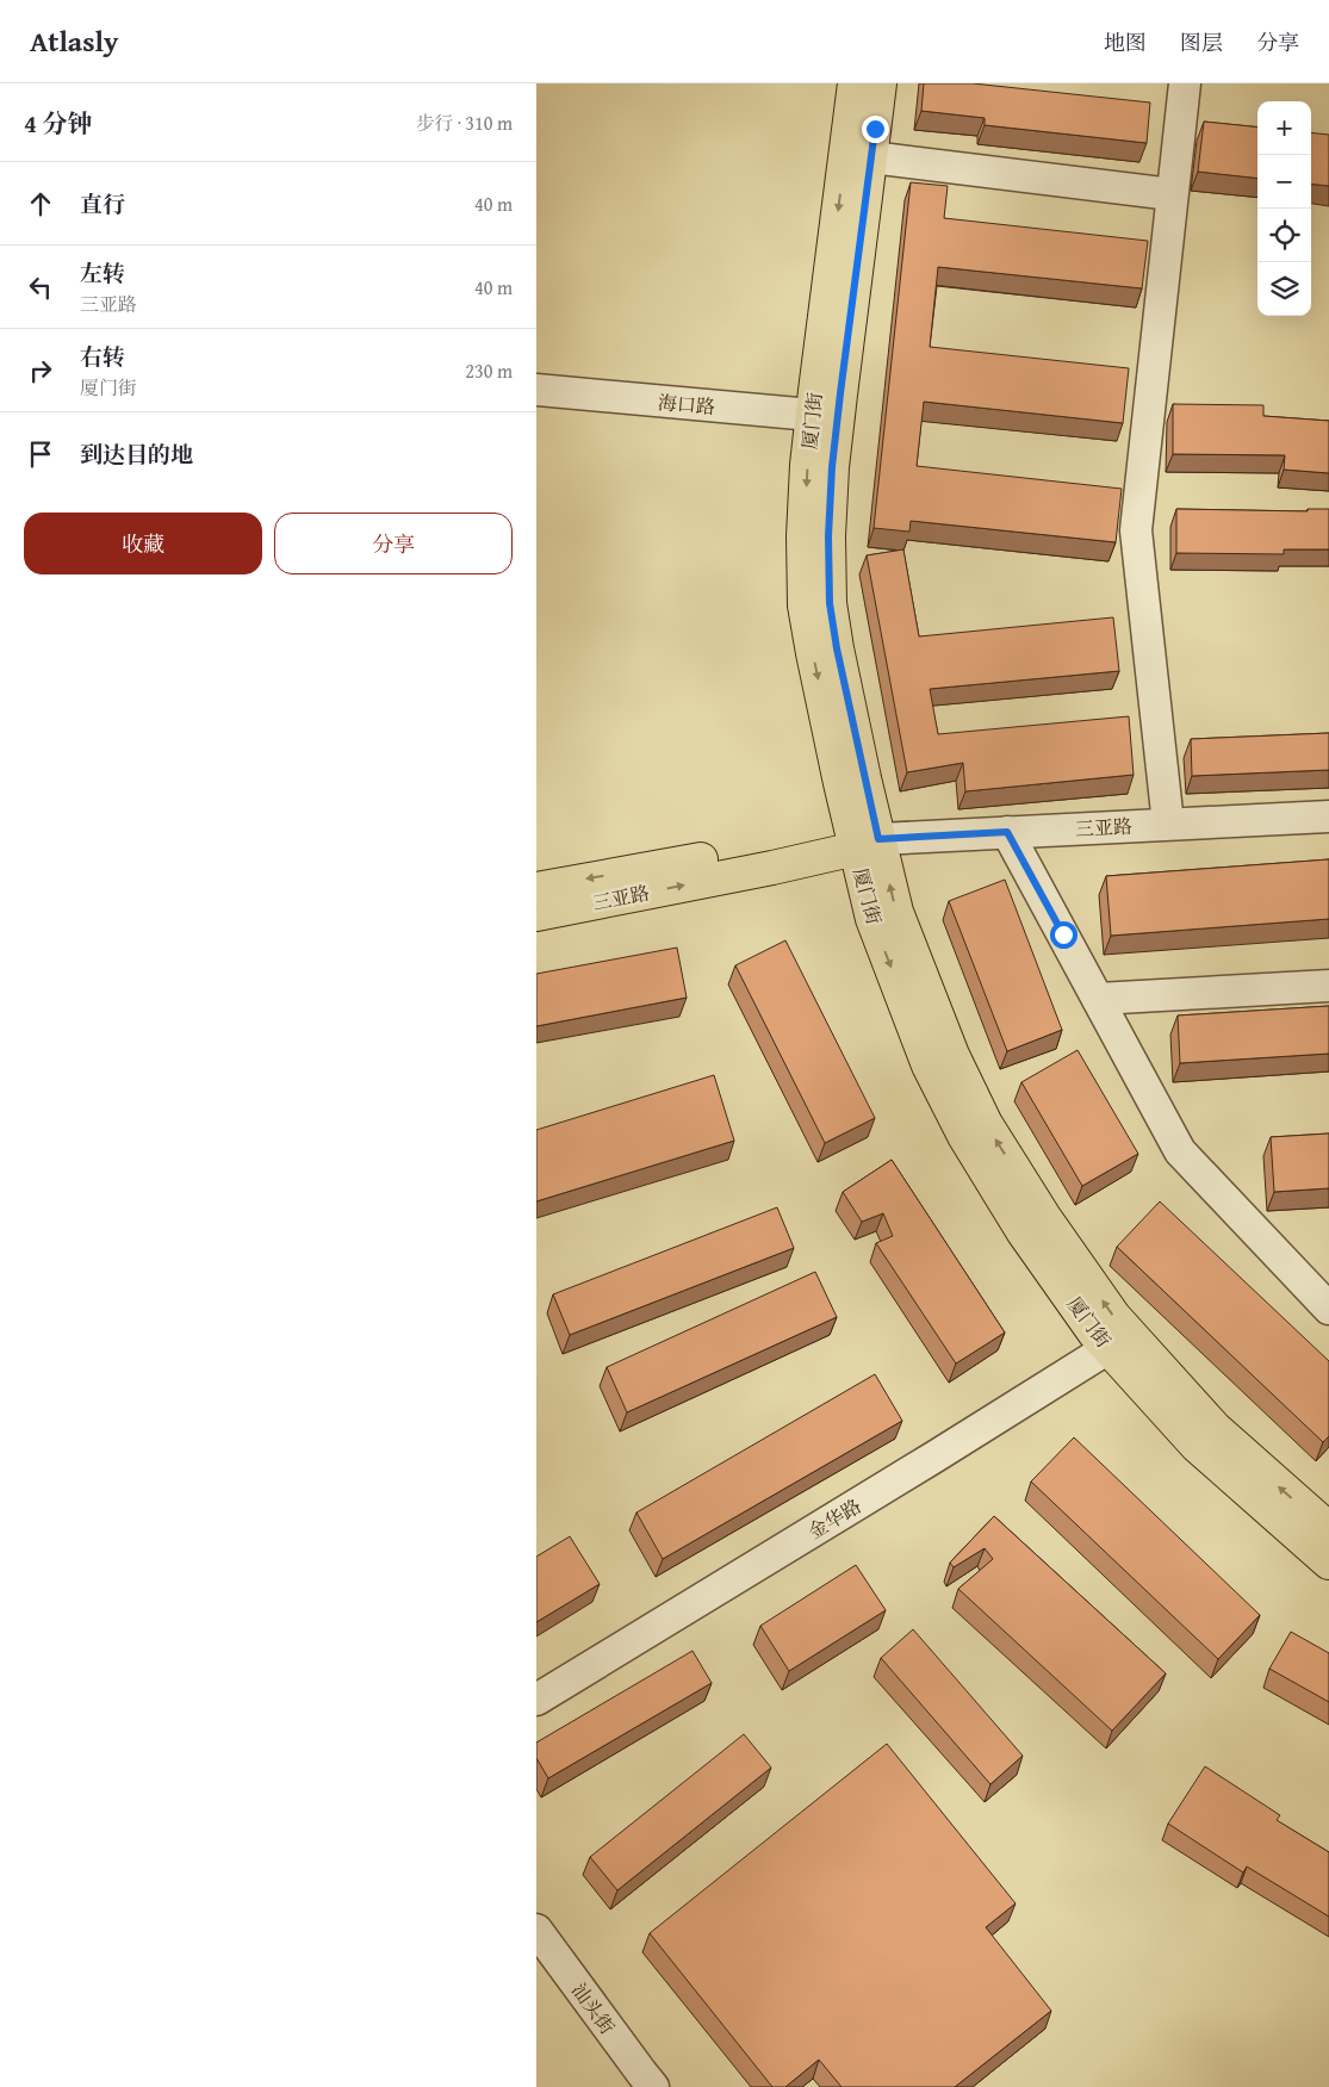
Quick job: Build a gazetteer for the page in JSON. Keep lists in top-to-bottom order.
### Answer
{
  "streets": {
    "main road": ["厦门街", "三亚路"],
    "street": ["海口路", "金华路", "汕头街"]
  },
  "crossings": [
    ["海口路", "厦门街"],
    ["厦门街", "三亚路"],
    ["厦门街", "金华路"]
  ],
  "page": {
    "header": "Atlasly",
    "nav": ["地图", "图层", "分享"],
    "heading": ["4 分钟", "步行 · 310 m"],
    "map_buttons": ["+", "−"],
    "list": [
      ["直行", "40 m"],
      ["左转", "三亚路", "40 m"],
      ["右转", "厦门街", "230 m"],
      "到达目的地"
    ],
    "buttons": ["收藏", "分享"]
  }
}
